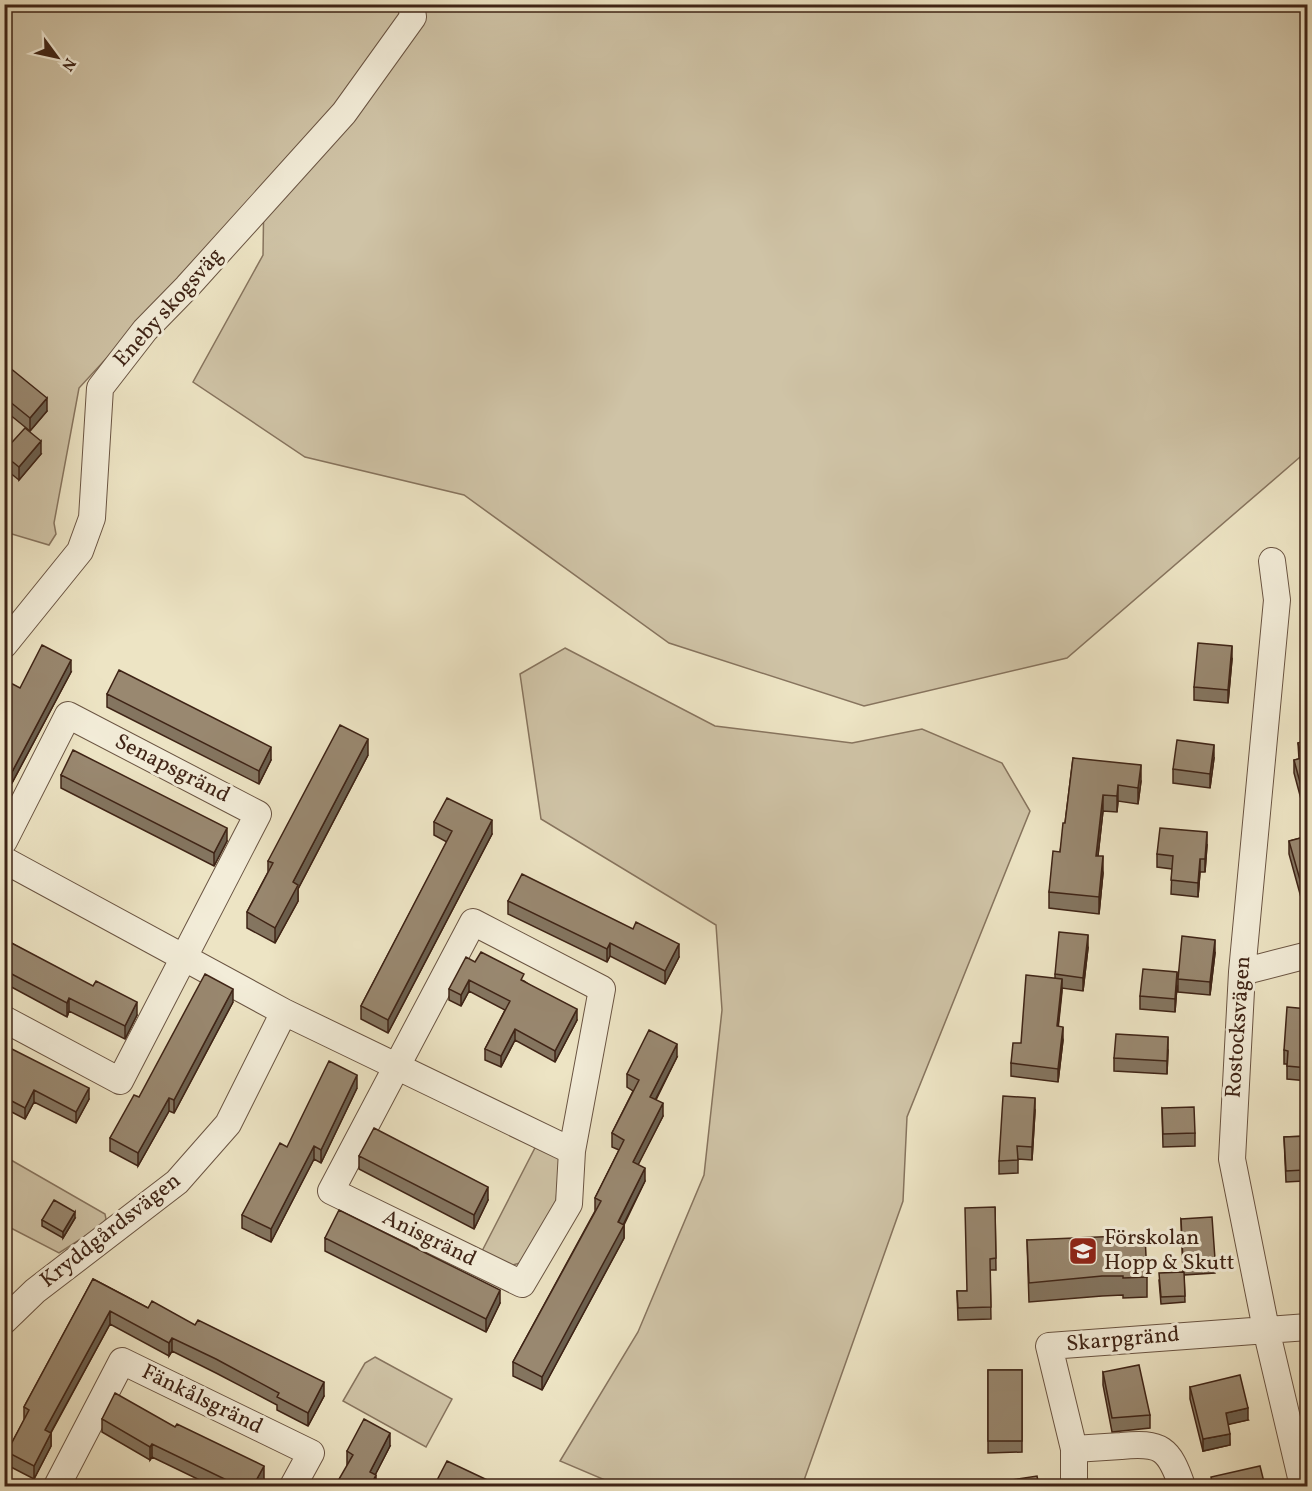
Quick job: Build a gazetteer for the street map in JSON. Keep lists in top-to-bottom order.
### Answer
{
  "streets": {
    "street": [
      "Eneby skogsväg",
      "Senapsgränd",
      "Rostocksvägen",
      "Kryddgårdsvägen",
      "Anisgränd",
      "Skarpgränd",
      "Fänkålsgränd"
    ]
  },
  "crossings": [
    ["Rostocksvägen", "Skarpgränd"]
  ],
  "places": {
    "school or university": ["Förskolan Hopp & Skutt"]
  },
  "north": "bottom right"
}
